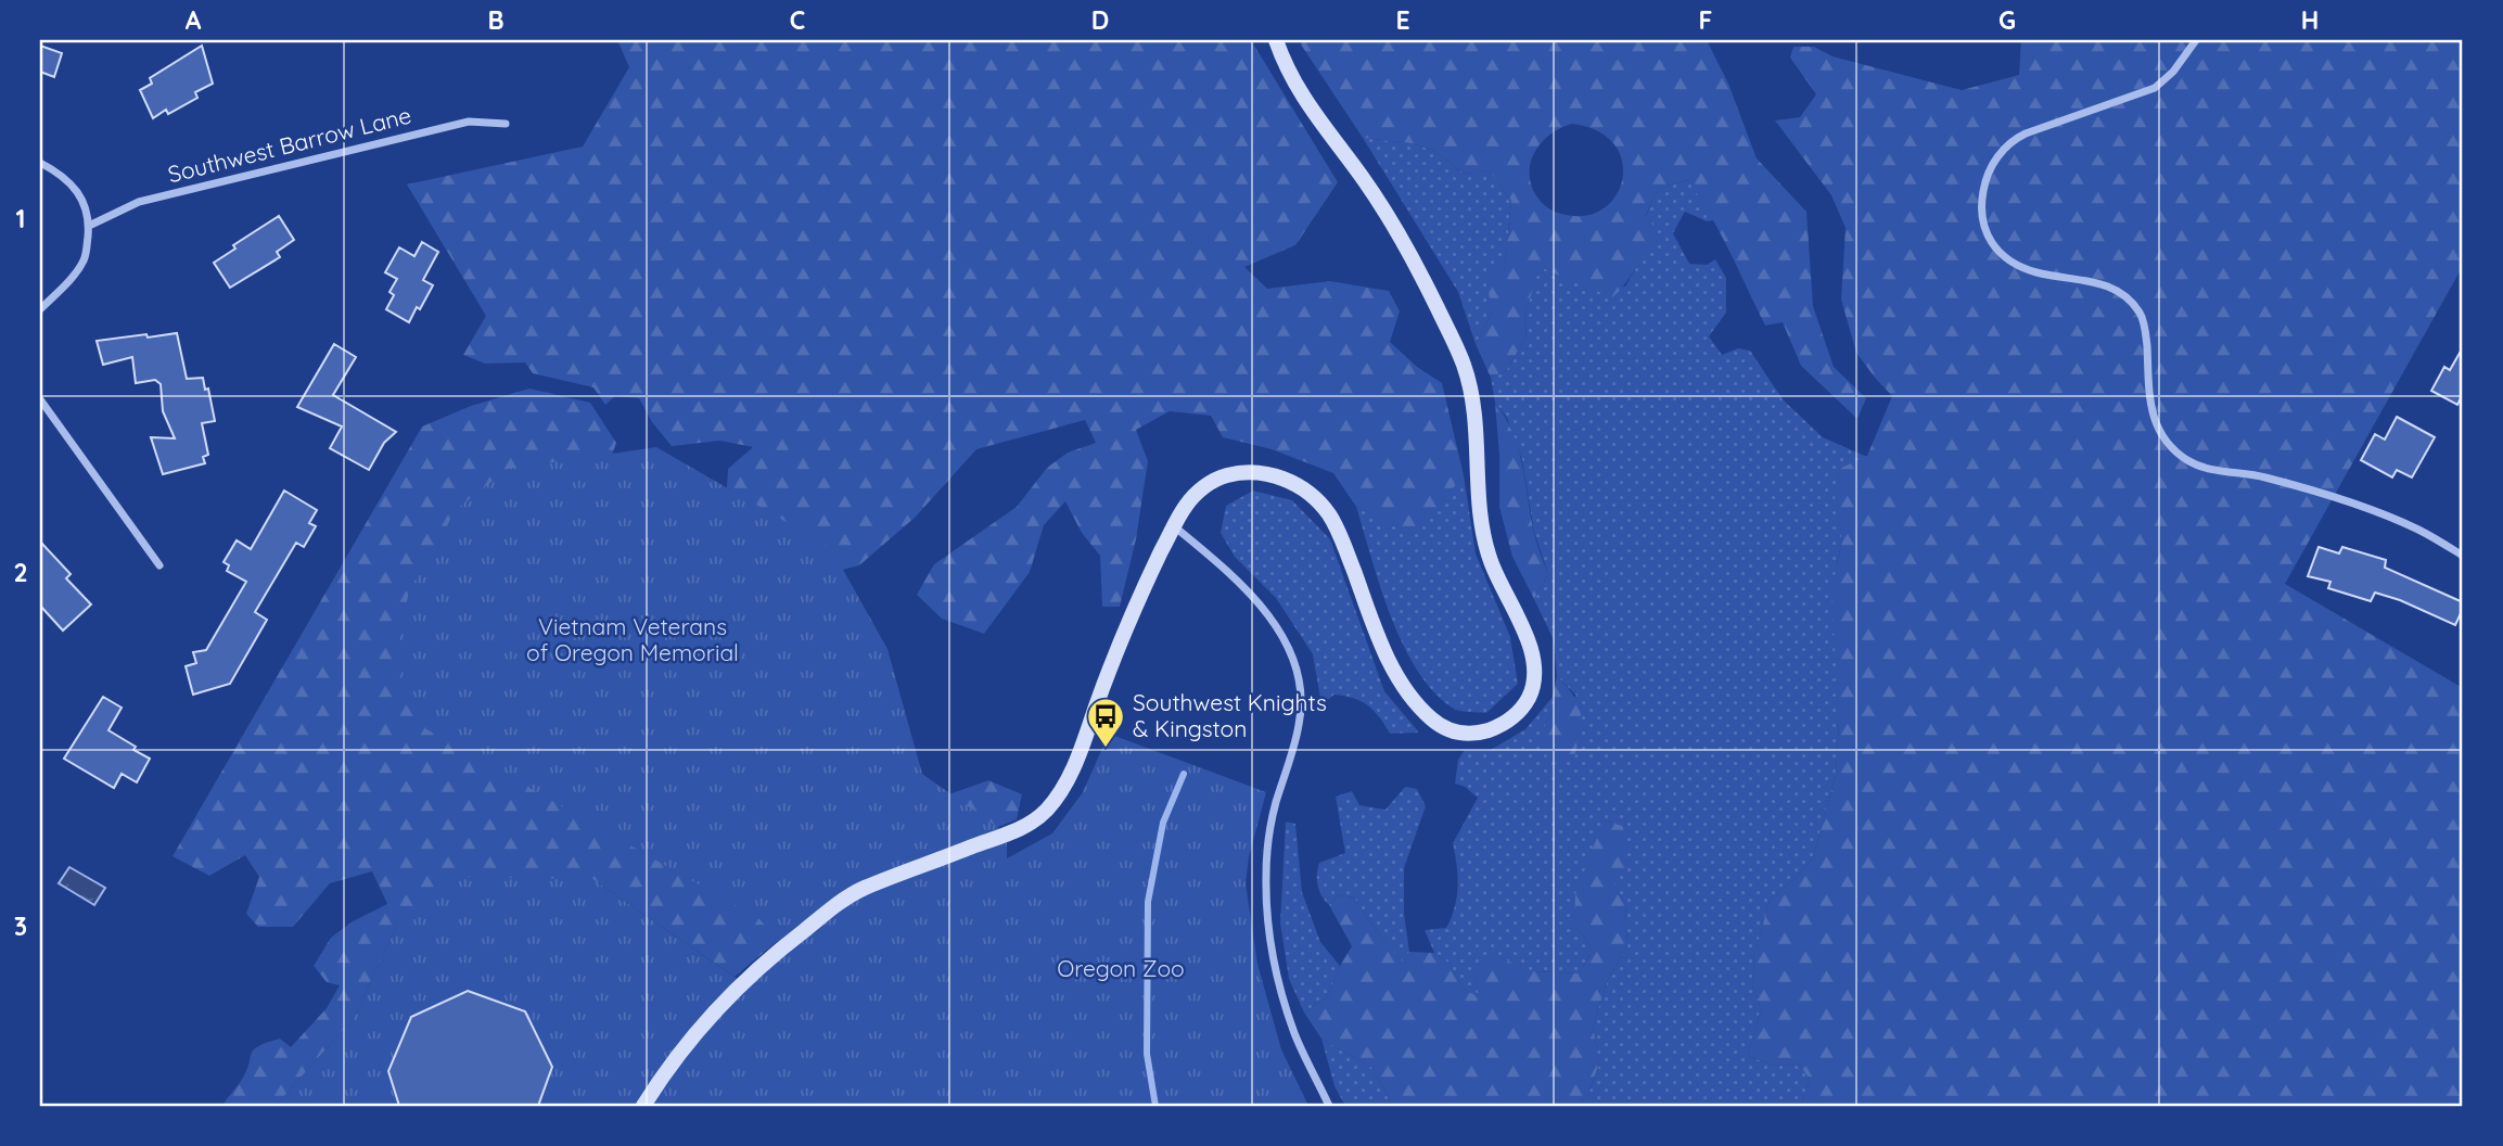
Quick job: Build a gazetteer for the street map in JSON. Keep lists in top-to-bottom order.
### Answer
{
  "streets": {
    "street": ["Southwest Barrow Lane"]
  },
  "parks": ["Vietnam Veterans of Oregon Memorial", "Oregon Zoo"],
  "places": {
    "bus stop": ["Southwest Knights & Kingston"]
  },
  "grid": {
    "columns": [
      "A",
      "B",
      "C",
      "D",
      "E",
      "F",
      "G",
      "H"
    ],
    "rows": ["1", "2", "3"]
  }
}
